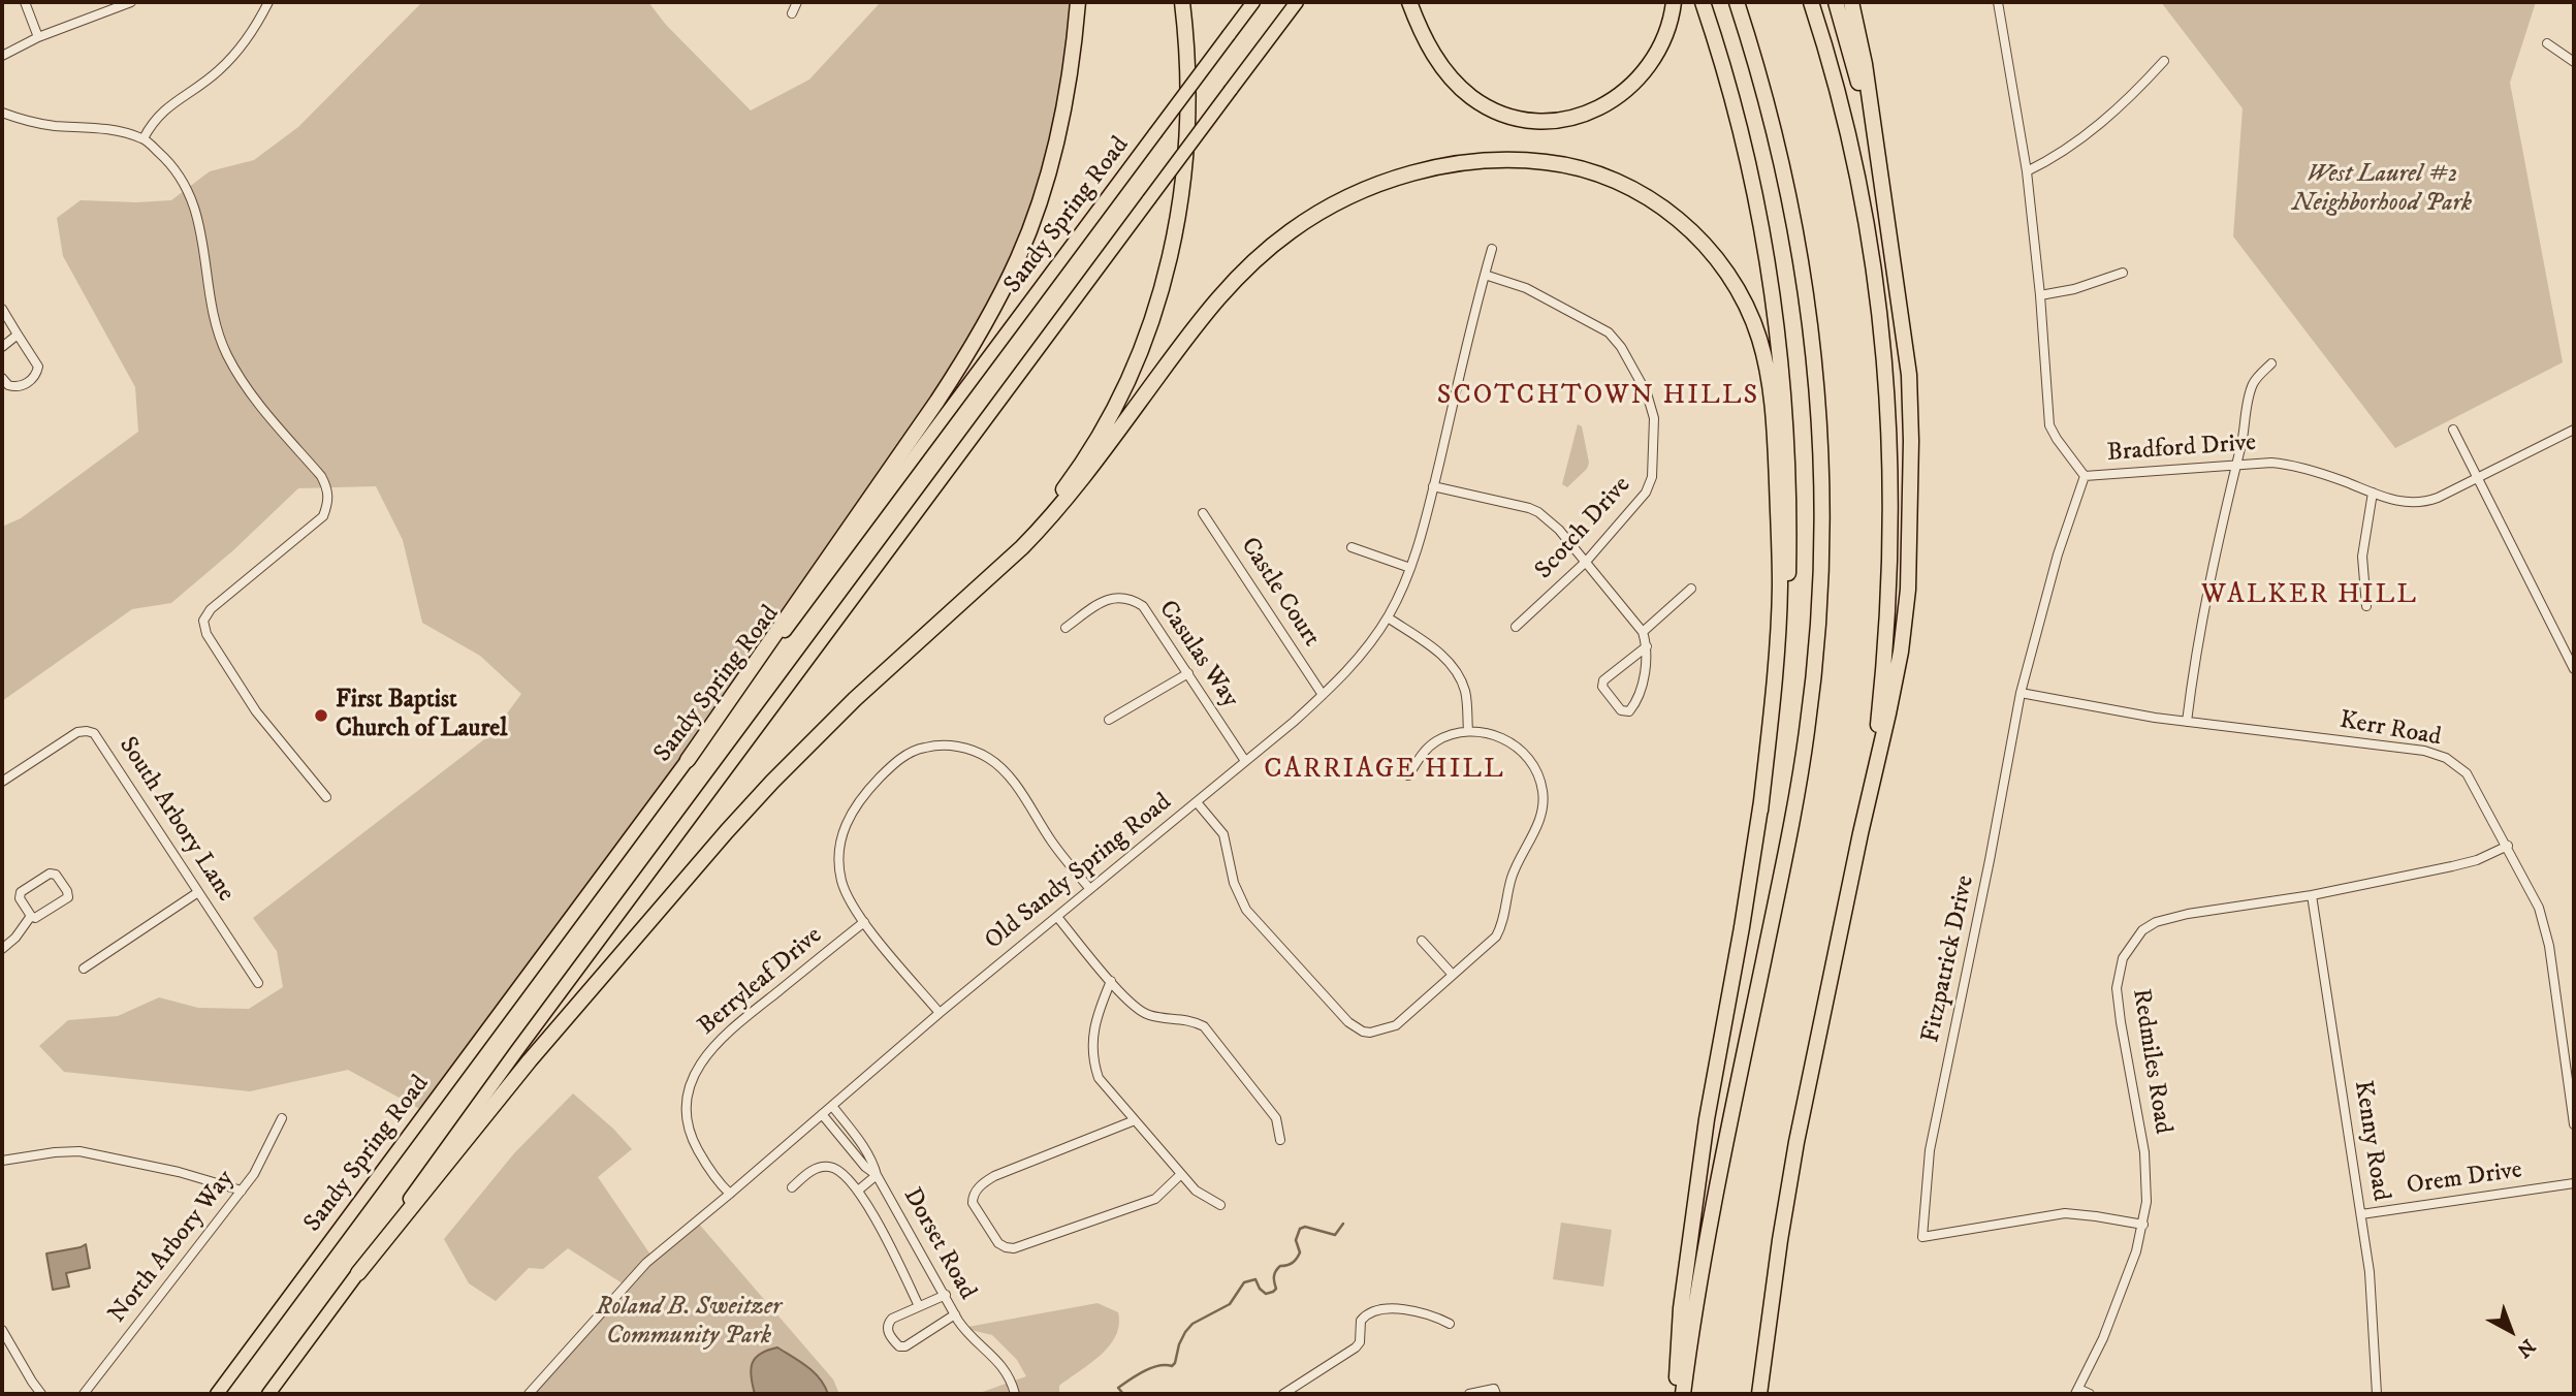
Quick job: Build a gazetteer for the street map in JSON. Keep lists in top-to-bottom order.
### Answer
{
  "streets": {
    "main road": ["Sandy Spring Road"],
    "street": [
      "Bradford Drive",
      "Scotch Drive",
      "Castle Court",
      "Casulas Way",
      "Kerr Road",
      "South Arbory Lane",
      "Old Sandy Spring Road",
      "Fitzpatrick Drive",
      "Berryleaf Drive",
      "Redmiles Road",
      "Kenny Road",
      "Orem Drive",
      "Dorset Road",
      "North Arbory Way"
    ]
  },
  "crossings": [
    ["Bradford Drive", "Fitzpatrick Drive"],
    ["Scotch Drive", "Old Sandy Spring Road"],
    ["Castle Court", "Old Sandy Spring Road"],
    ["Casulas Way", "Old Sandy Spring Road"],
    ["Kerr Road", "Fitzpatrick Drive"],
    ["Kerr Road", "Redmiles Road"],
    ["Old Sandy Spring Road", "Berryleaf Drive"],
    ["Old Sandy Spring Road", "Dorset Road"],
    ["Fitzpatrick Drive", "Redmiles Road"],
    ["Redmiles Road", "Kenny Road"],
    ["Kenny Road", "Orem Drive"]
  ],
  "districts": ["SCOTCHTOWN HILLS", "WALKER HILL", "CARRIAGE HILL"],
  "parks": ["West Laurel #2 Neighborhood Park", "Roland B. Sweitzer Community Park"],
  "places": ["First Baptist Church of Laurel"],
  "north": "bottom right"
}
